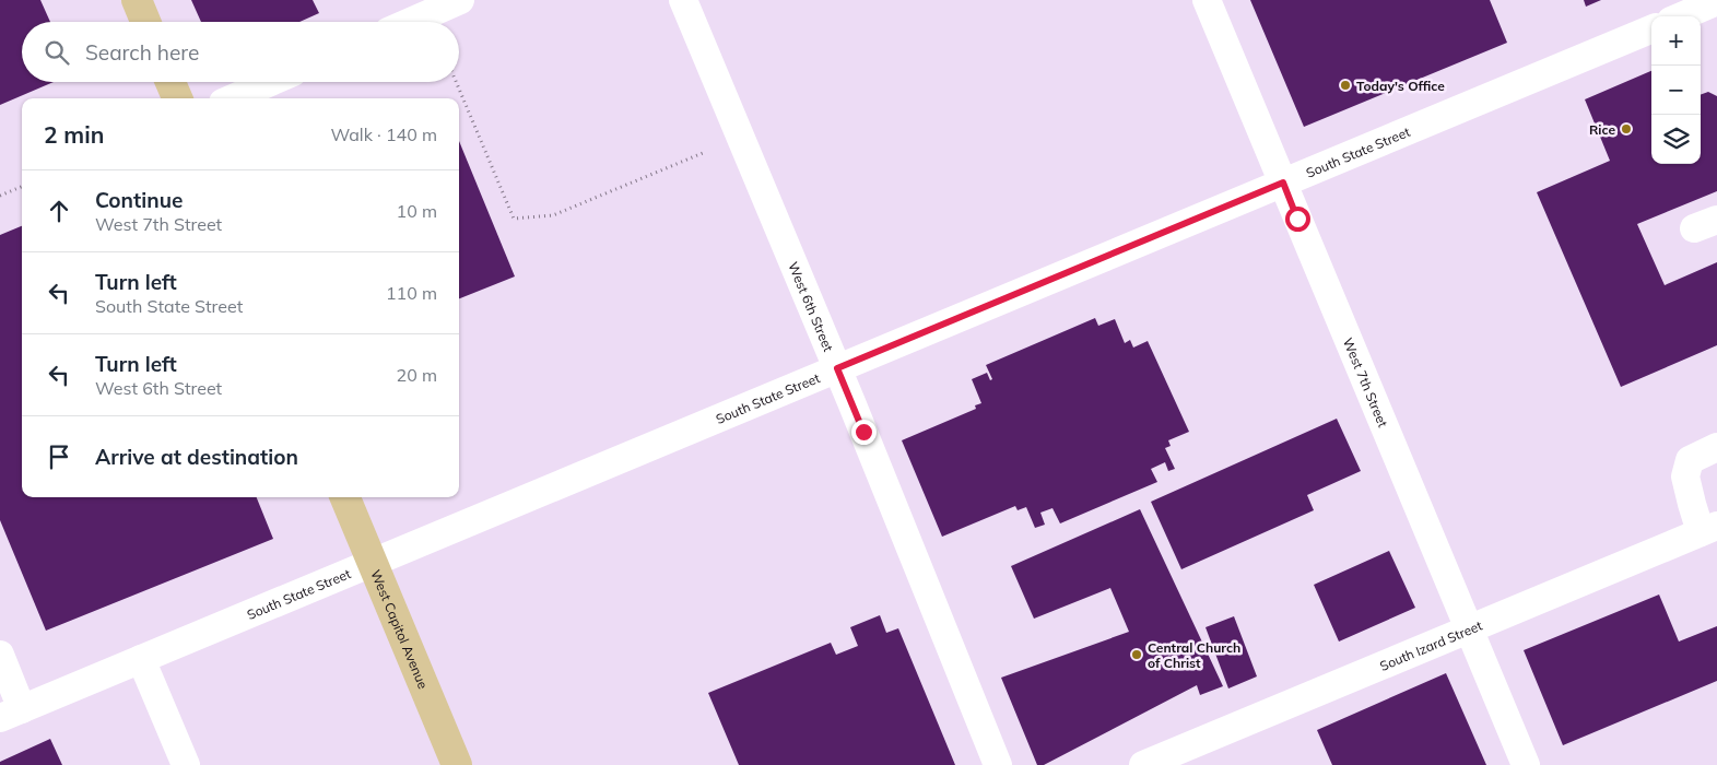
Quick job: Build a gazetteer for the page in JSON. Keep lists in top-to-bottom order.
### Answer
{
  "streets": {
    "main road": ["West Capitol Avenue"],
    "street": [
      "South State Street",
      "West 6th Street",
      "West 7th Street",
      "South Izard Street"
    ]
  },
  "crossings": [
    ["South State Street", "West 6th Street"],
    ["South State Street", "West 7th Street"],
    ["South State Street", "West Capitol Avenue"],
    ["West 7th Street", "South Izard Street"]
  ],
  "places": ["Today's Office", "Rice", "Central Church of Christ"],
  "page": {
    "map_buttons": ["+", "−"],
    "search": "Search here",
    "heading": ["2 min", "Walk · 140 m"],
    "list": [
      ["Continue", "West 7th Street", "10 m"],
      ["Turn left", "South State Street", "110 m"],
      ["Turn left", "West 6th Street", "20 m"],
      "Arrive at destination"
    ]
  }
}
